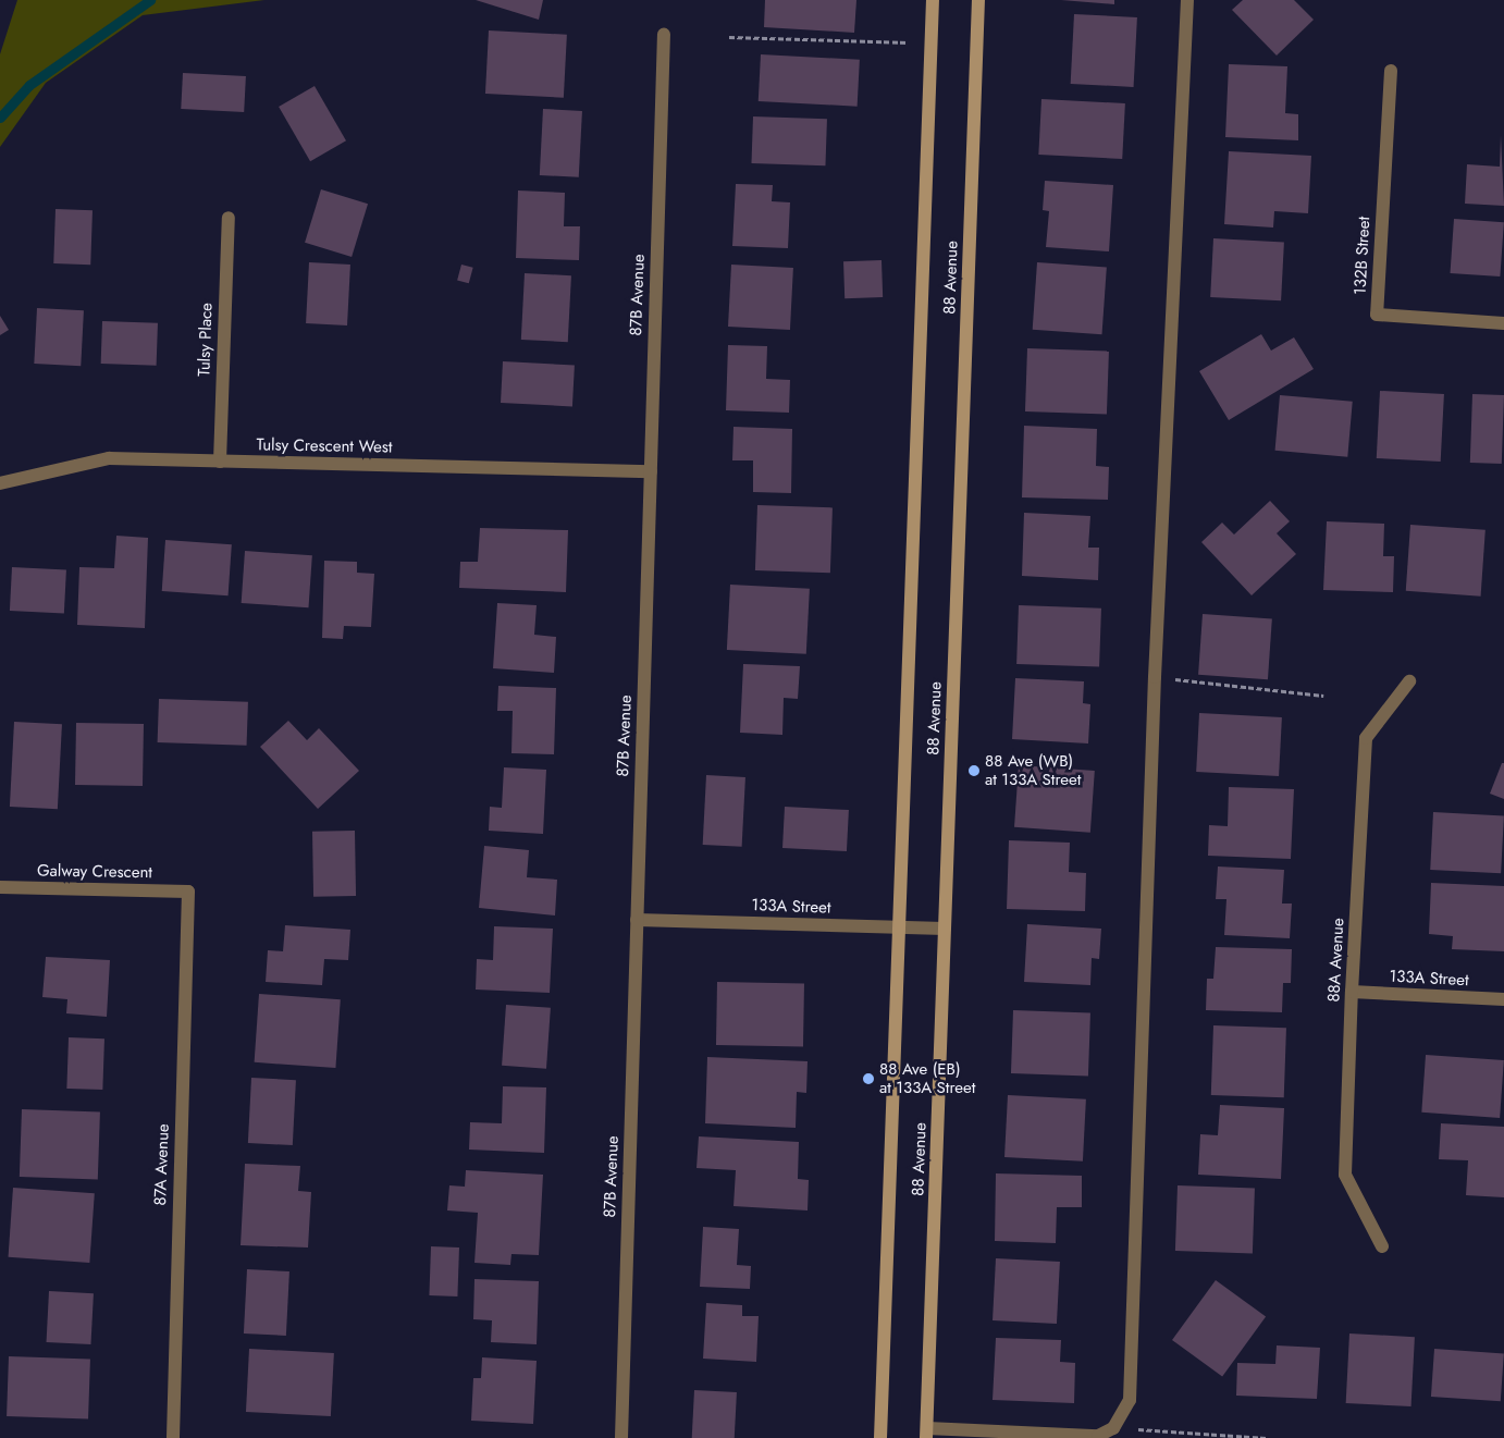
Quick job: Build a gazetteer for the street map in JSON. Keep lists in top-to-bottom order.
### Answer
{
  "streets": {
    "main road": ["88 Avenue"],
    "street": [
      "132B Street",
      "87B Avenue",
      "Tulsy Place",
      "Tulsy Crescent West",
      "Galway Crescent",
      "133A Street",
      "88A Avenue",
      "87A Avenue"
    ]
  },
  "crossings": [
    ["88 Avenue", "133A Street"],
    ["87B Avenue", "Tulsy Crescent West"],
    ["87B Avenue", "133A Street"],
    ["Tulsy Place", "Tulsy Crescent West"],
    ["Galway Crescent", "87A Avenue"],
    ["133A Street", "88A Avenue"]
  ],
  "places": ["88 Ave (WB) at 133A Street", "88 Ave (EB) at 133A Street"]
}
